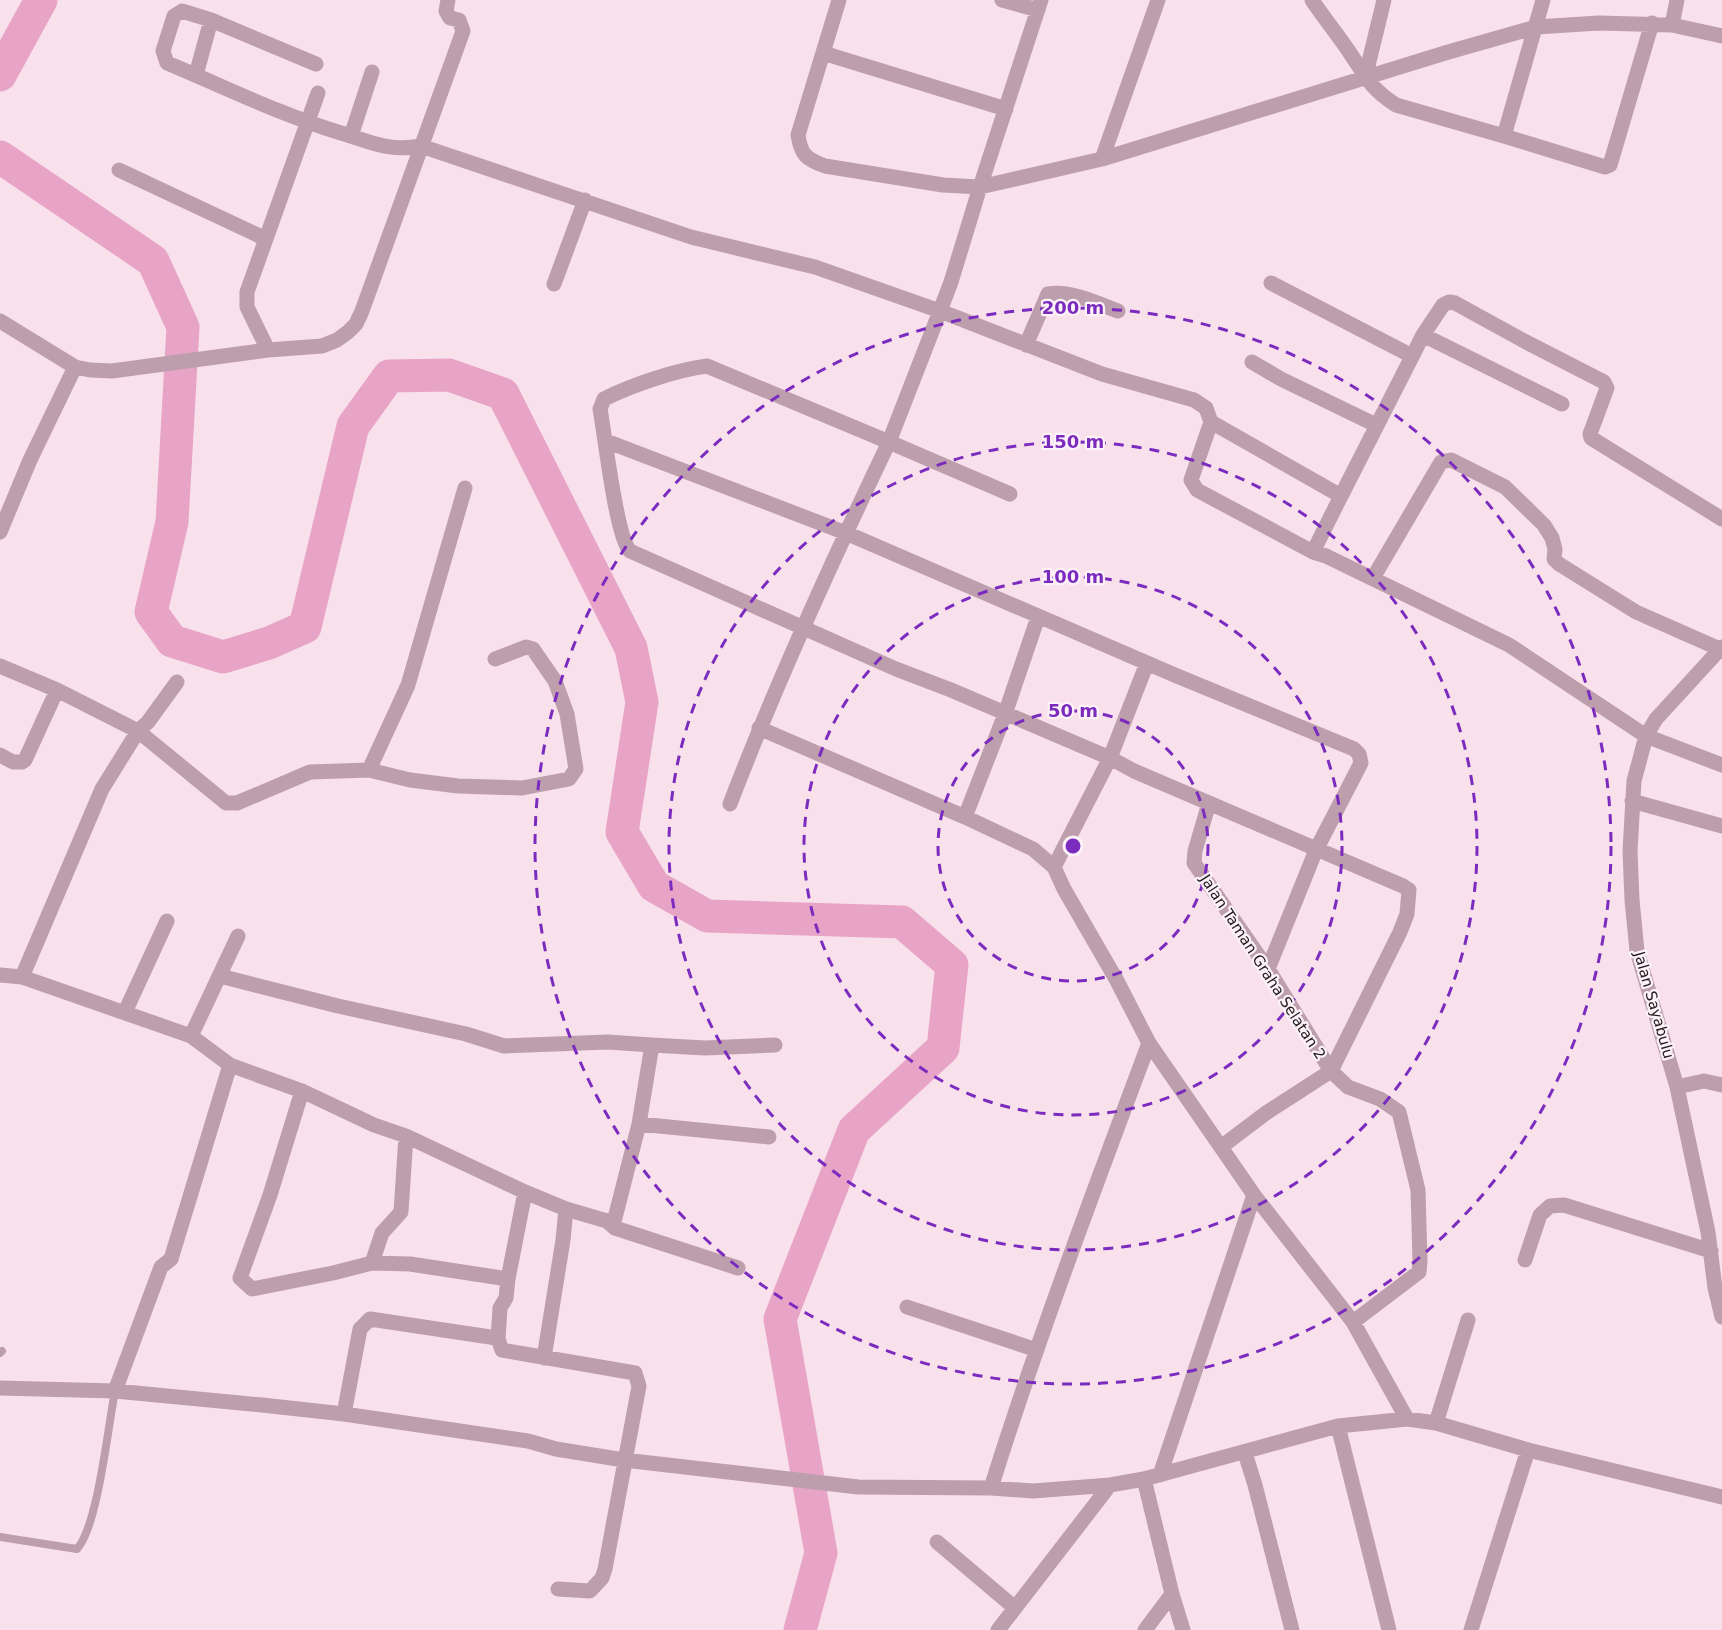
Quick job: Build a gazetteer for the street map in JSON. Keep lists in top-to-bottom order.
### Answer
{
  "streets": {
    "street": ["Jalan Taman Graha Selatan 2", "Jalan Sayabulu"]
  },
  "rings": [
    "200 m",
    "150 m",
    "100 m",
    "50 m"
  ]
}
